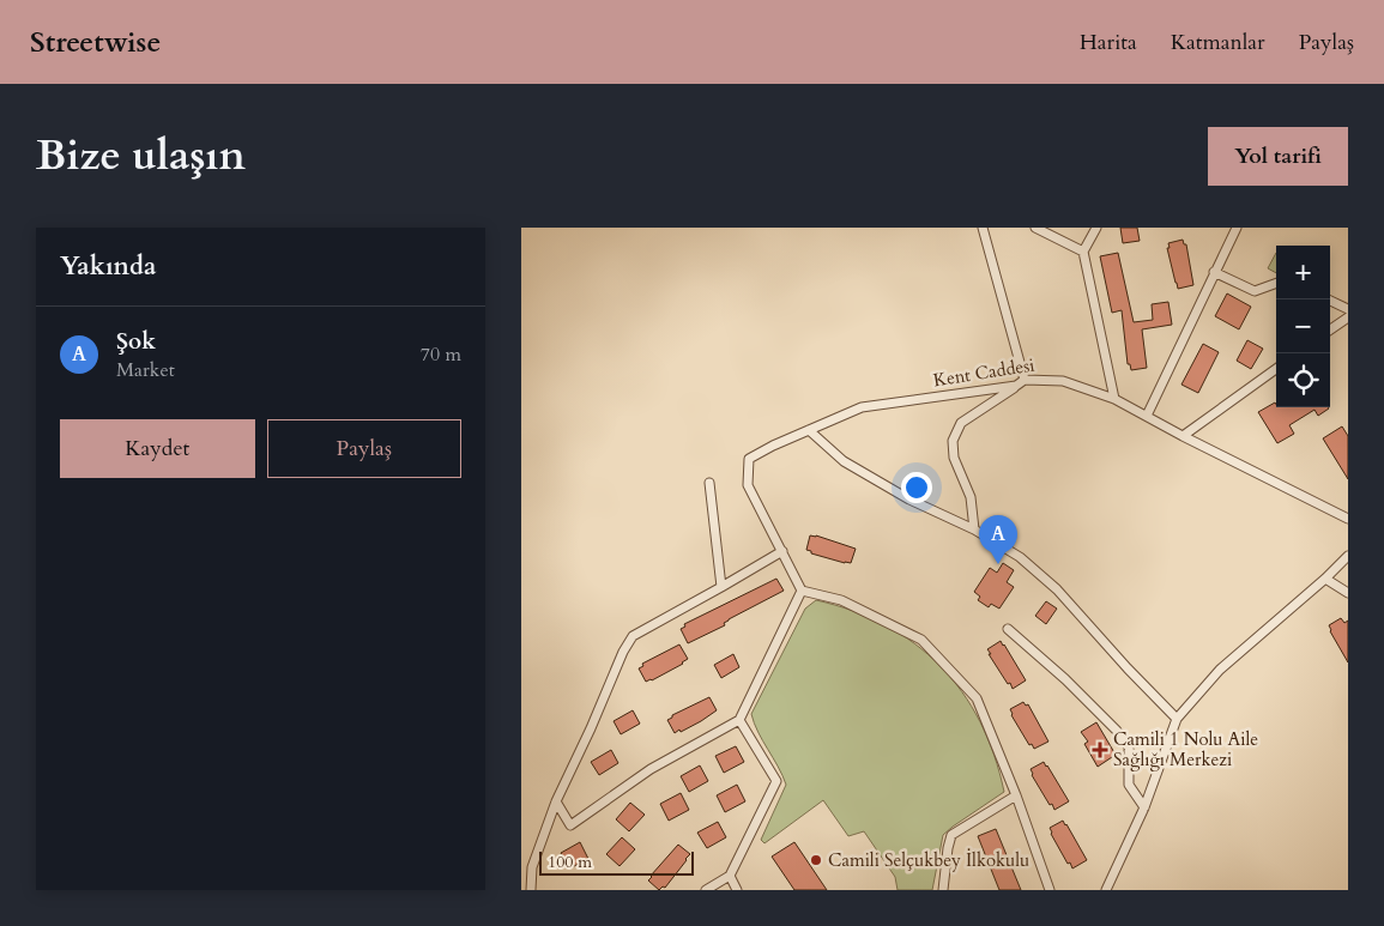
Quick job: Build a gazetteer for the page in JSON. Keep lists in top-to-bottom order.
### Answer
{
  "streets": {
    "street": ["Kent Caddesi"]
  },
  "places": {
    "health": ["Camili 1 Nolu Aile Sağlığı Merkezi"],
    "other": ["Camili Selçukbey İlkokulu"]
  },
  "scale_bar": "100 m",
  "page": {
    "header": "Streetwise",
    "nav": ["Harita", "Katmanlar", "Paylaş"],
    "title": "Bize ulaşın",
    "buttons": [
      "Yol tarifi",
      ["Kaydet", "Paylaş"]
    ],
    "heading": "Yakında",
    "map_buttons": ["+", "−"],
    "list": [
      {
        "mark": "A",
        "name": "Şok",
        "note": "Market",
        "value": "70 m"
      }
    ],
    "pins": "A",
    "scale": "100 m"
  }
}
